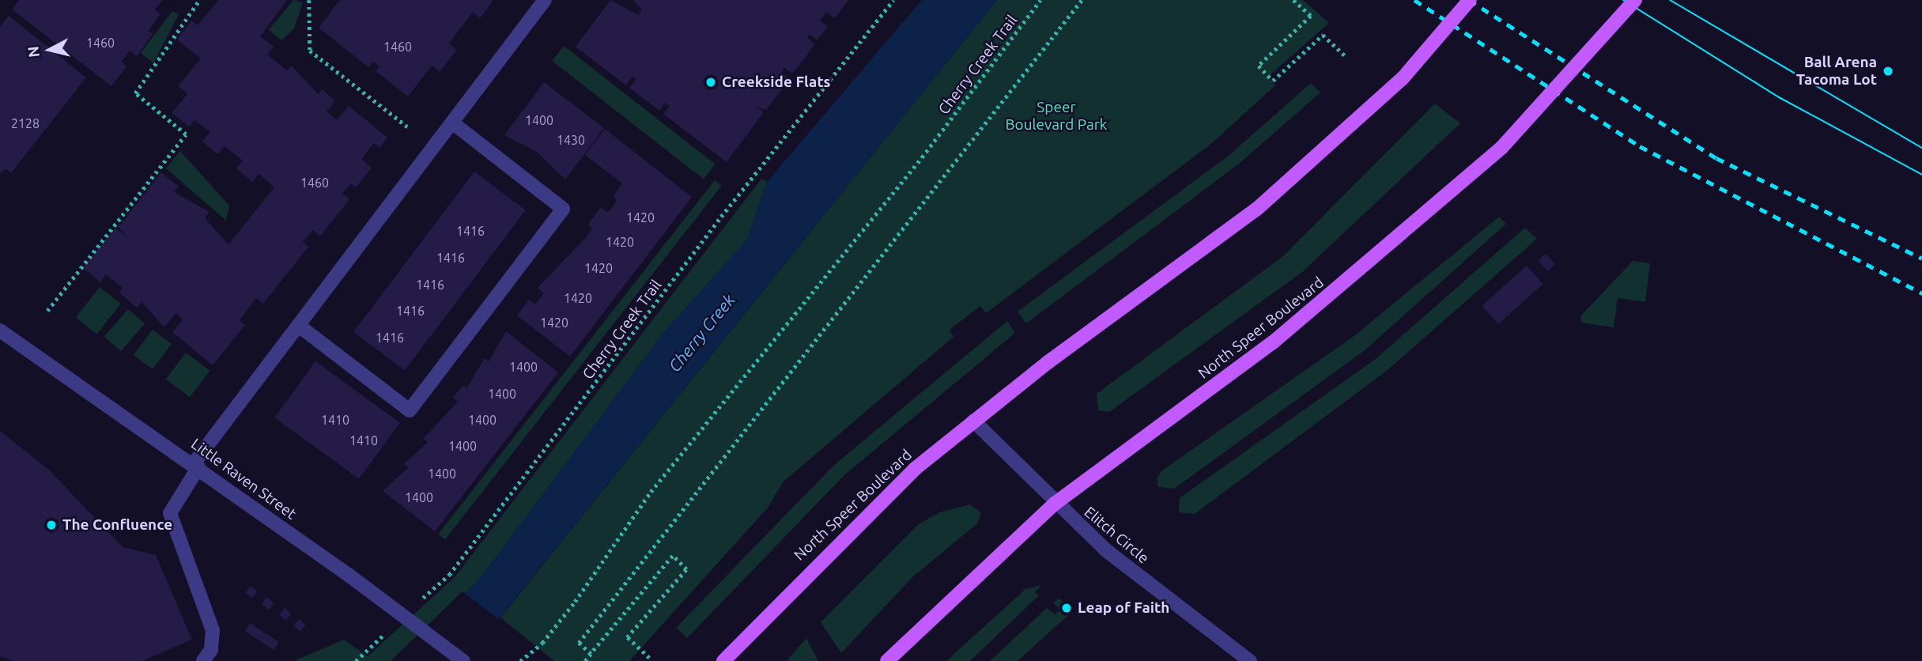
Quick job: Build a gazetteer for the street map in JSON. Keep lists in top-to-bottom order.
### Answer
{
  "streets": {
    "main road": ["North Speer Boulevard"],
    "street": ["Little Raven Street", "Elitch Circle"],
    "path": ["Cherry Creek Trail"]
  },
  "crossings": [
    ["North Speer Boulevard", "Elitch Circle"]
  ],
  "water": ["Cherry Creek"],
  "parks": ["Speer Boulevard Park"],
  "places": [
    "Ball Arena Tacoma Lot",
    "Creekside Flats",
    "The Confluence",
    "Leap of Faith"
  ],
  "house_numbers": [
    "1460",
    "1460",
    "1400",
    "2128",
    "1430",
    "1460",
    "1420",
    "1416",
    "1420",
    "1416",
    "1420",
    "1416",
    "1420",
    "1416",
    "1420",
    "1416",
    "1400",
    "1400",
    "1410",
    "1400",
    "1410",
    "1400",
    "1400",
    "1400"
  ],
  "north": "left"
}
